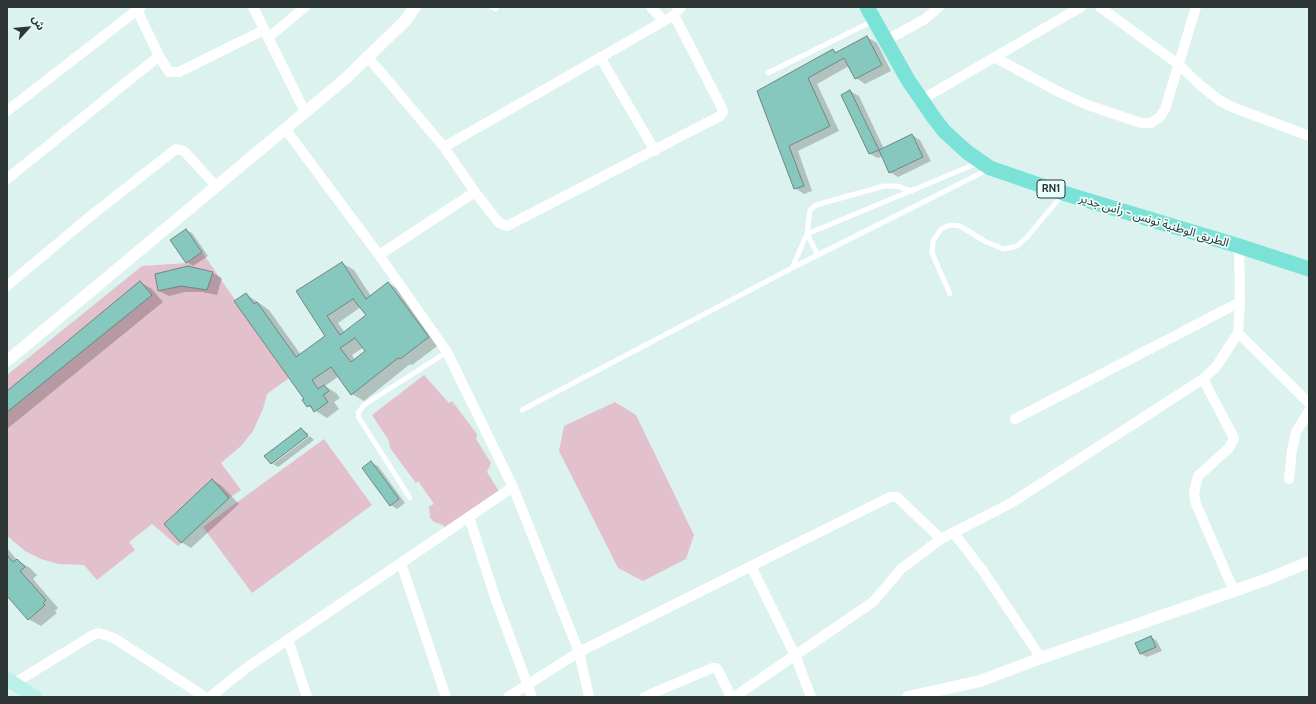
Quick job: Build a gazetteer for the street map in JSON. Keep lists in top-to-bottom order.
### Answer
{
  "streets": {
    "main road": ["RN1", "الطريق الوطنية تونس - رأس جدير"]
  },
  "north": "top right"
}
